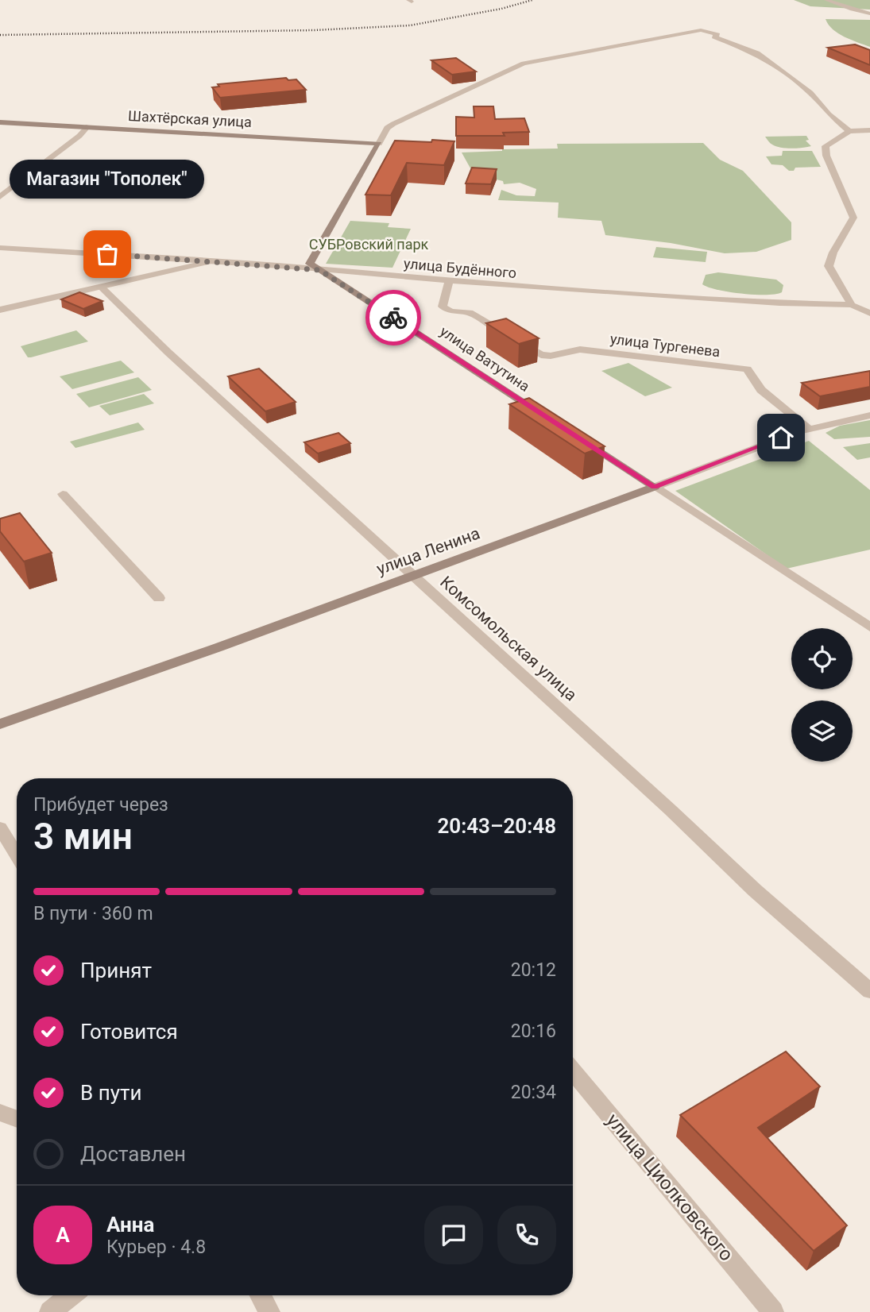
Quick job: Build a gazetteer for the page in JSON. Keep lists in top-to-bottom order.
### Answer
{
  "streets": {
    "main road": ["Шахтёрская улица", "улица Ватутина", "улица Ленина"],
    "street": [
      "улица Будённого",
      "улица Тургенева",
      "Комсомольская улица",
      "улица Циолковского"
    ]
  },
  "crossings": [
    ["улица Будённого", "улица Тургенева"],
    ["улица Будённого", "улица Ватутина"],
    ["улица Тургенева", "улица Ленина"],
    ["улица Ленина", "Комсомольская улица"]
  ],
  "parks": ["СУБРовский парк"],
  "places": ["Магазин \"Тополек\""],
  "page": {
    "bubble": "Магазин \"Тополек\"",
    "heading": ["3 мин", "Прибудет через", "20:43–20:48"],
    "panel": ["Анна", "Курьер · 4.8"],
    "bar": "В пути · 360 m",
    "list": [
      ["Принят", "20:12"],
      ["Готовится", "20:16"],
      ["В пути", "20:34"],
      "Доставлен"
    ],
    "round": "А"
  }
}
